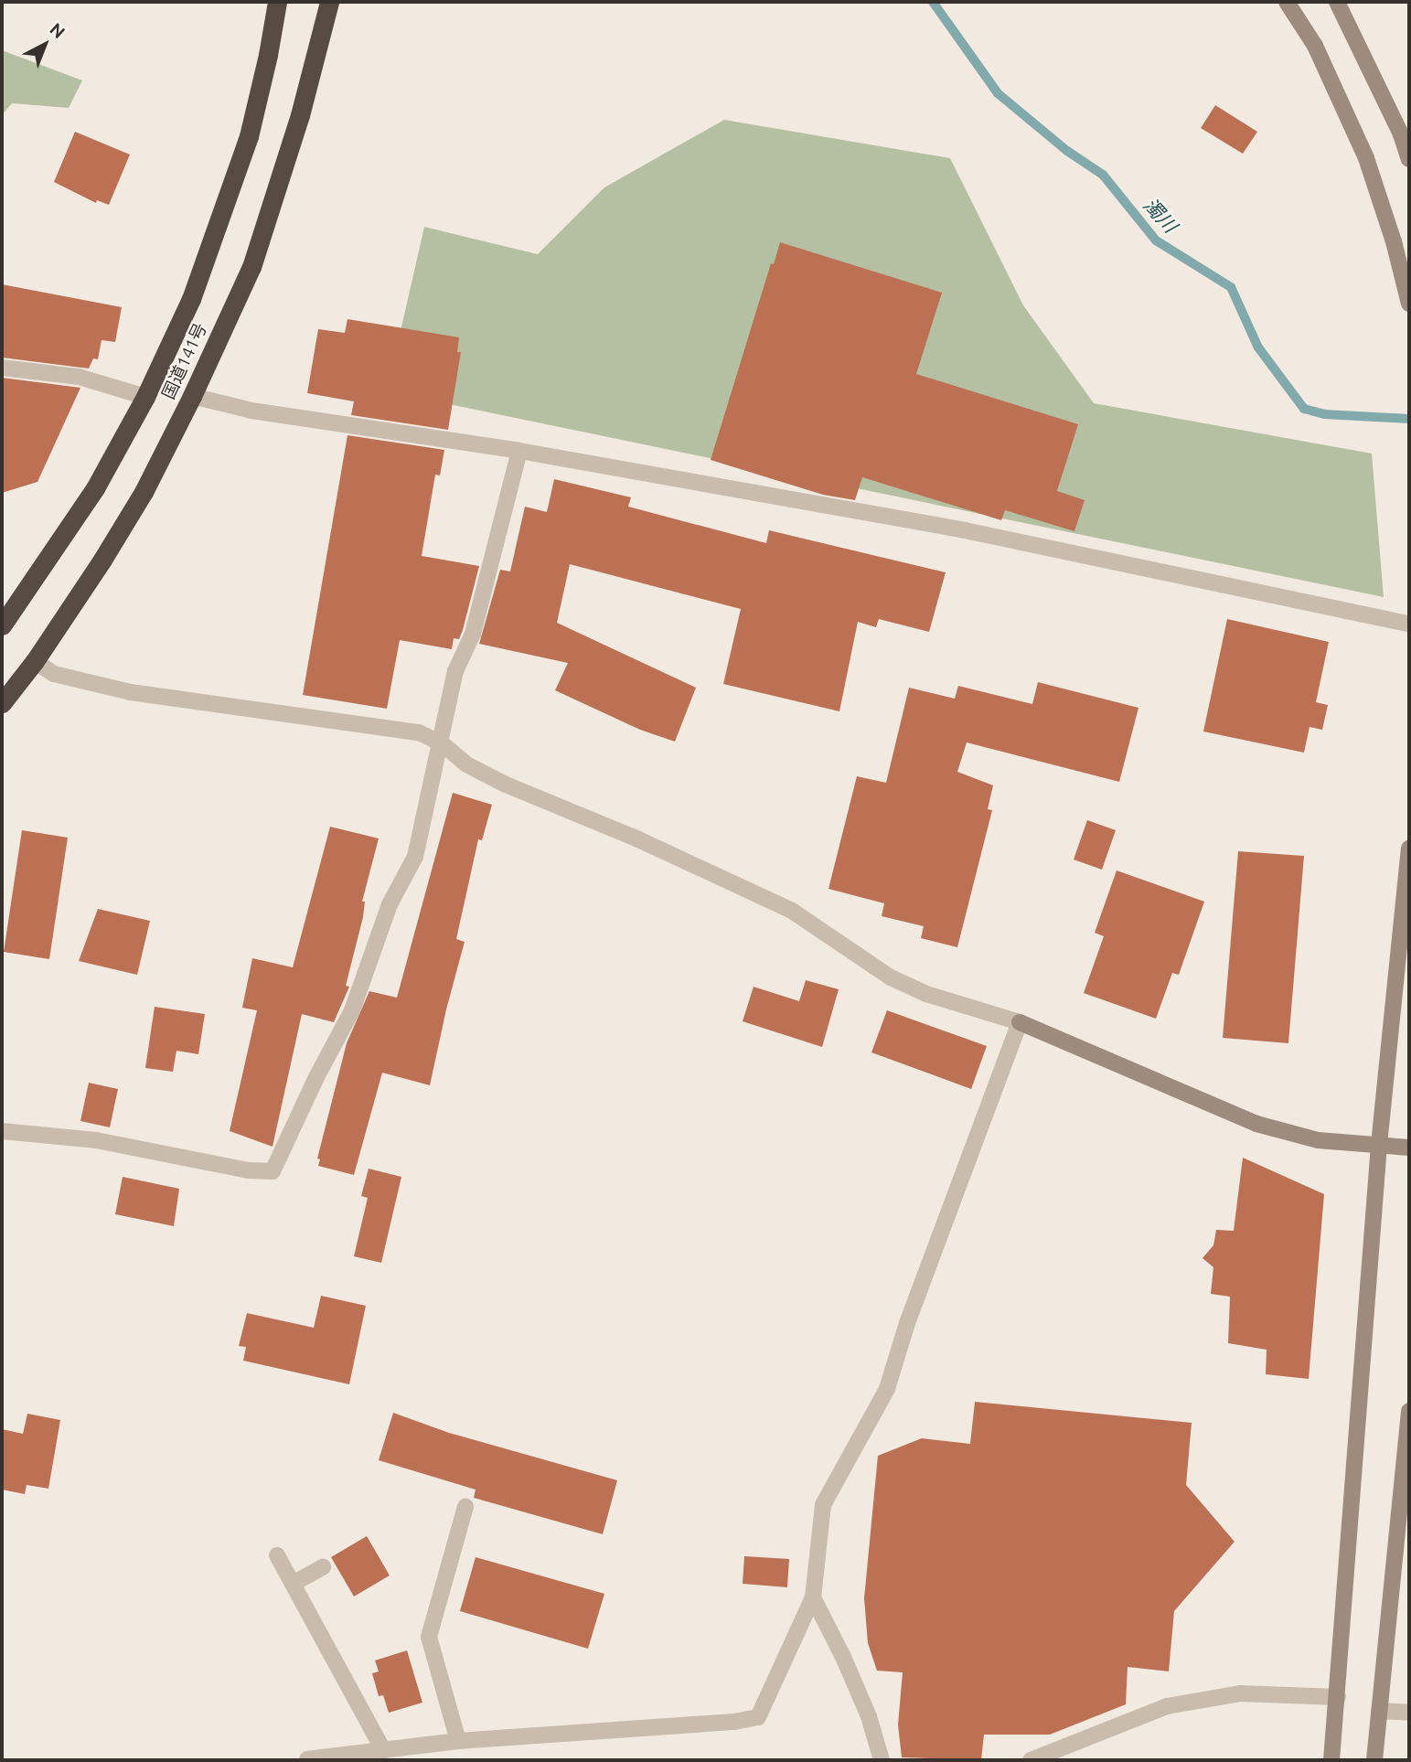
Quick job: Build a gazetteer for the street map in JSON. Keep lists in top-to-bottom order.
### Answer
{
  "streets": {
    "highway": ["国道141号"]
  },
  "water": ["濁川"],
  "north": "top right"
}
